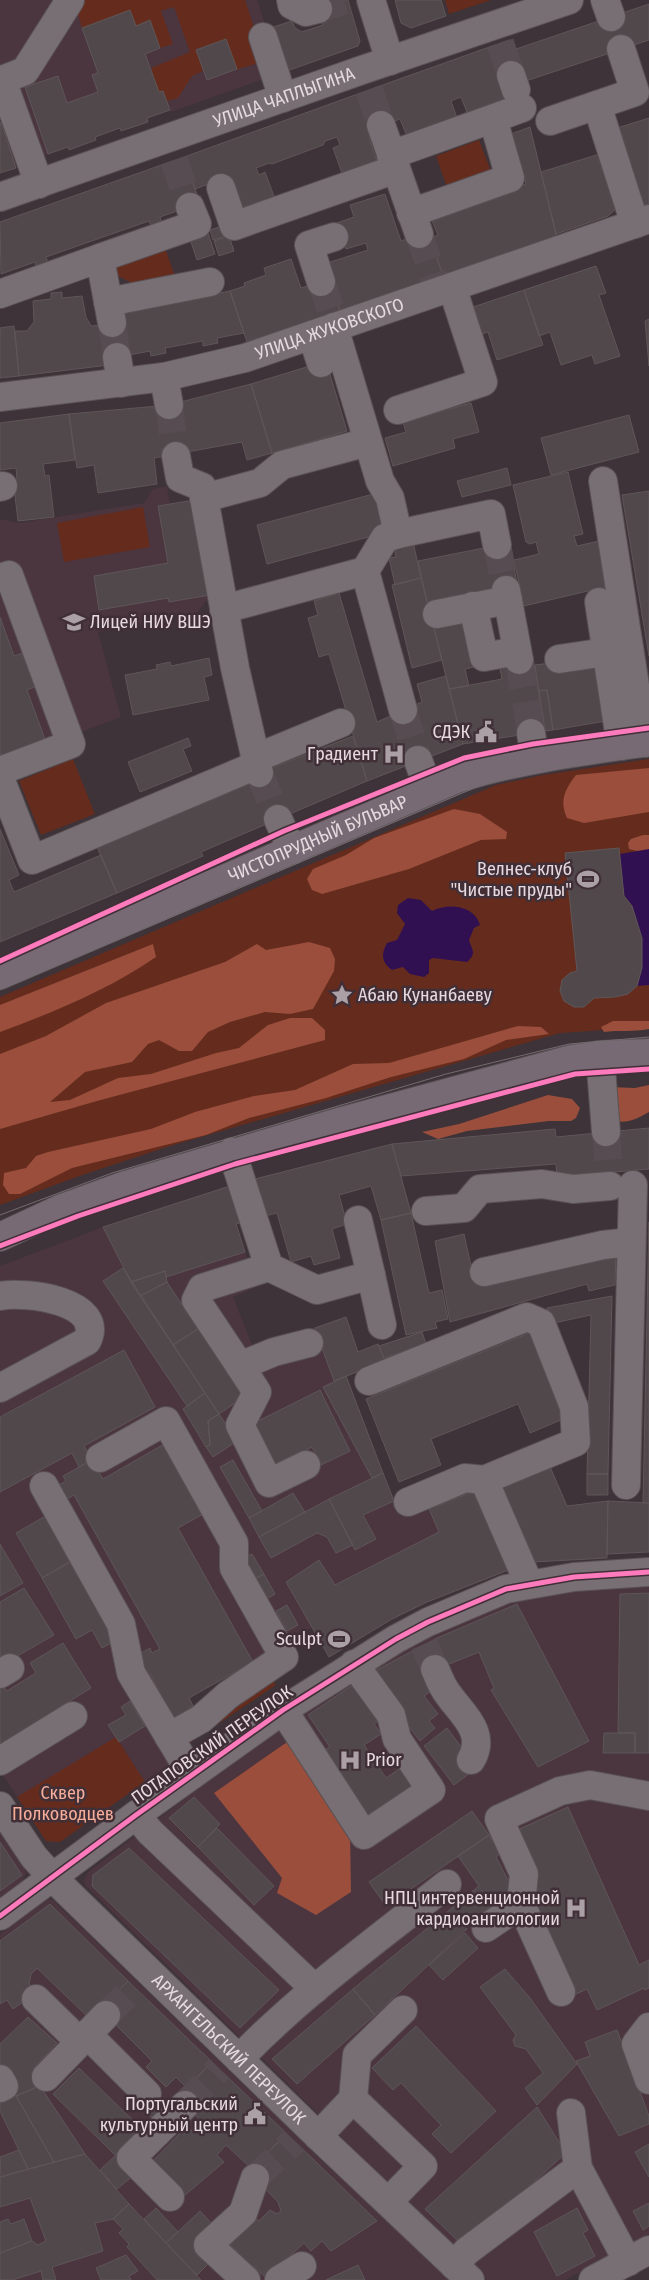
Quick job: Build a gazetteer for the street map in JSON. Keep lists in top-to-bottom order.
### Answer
{
  "streets": {
    "main road": ["ЧИСТОПРУДНЫЙ БУЛЬВАР"],
    "street": [
      "УЛИЦА ЧАПЛЫГИНА",
      "УЛИЦА ЖУКОВСКОГО",
      "ПОТАПОВСКИЙ ПЕРЕУЛОК",
      "АРХАНГЕЛЬСКИЙ ПЕРЕУЛОК"
    ]
  },
  "crossings": [
    ["ПОТАПОВСКИЙ ПЕРЕУЛОК", "АРХАНГЕЛЬСКИЙ ПЕРЕУЛОК"]
  ],
  "parks": ["Сквер Полководцев"],
  "places": {
    "school or university": ["Лицей НИУ ВШЭ"],
    "public building": ["СДЭК", "Португальский культурный центр"],
    "hospital": ["Градиент", "Prior", "НПЦ интервенционной кардиоангиологии"],
    "sports": ["Велнес-клуб \"Чистые пруды\"", "Sculpt"],
    "place": ["Абаю Кунанбаеву"]
  }
}
